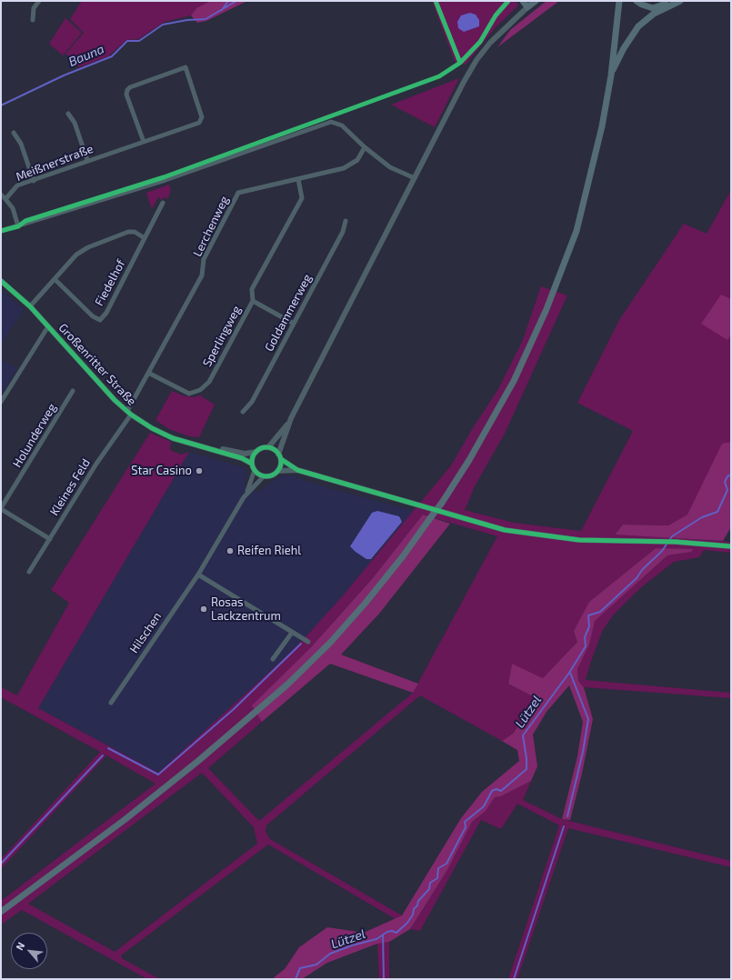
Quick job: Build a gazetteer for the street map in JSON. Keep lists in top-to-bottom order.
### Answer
{
  "streets": {
    "street": [
      "Meißnerstraße",
      "Lerchenweg",
      "Fiedelhof",
      "Goldammerweg",
      "Sperlingweg",
      "Großenritter Straße",
      "Holunderweg",
      "Kleines Feld",
      "Hilschen"
    ]
  },
  "crossings": [
    ["Lerchenweg", "Sperlingweg"],
    ["Lerchenweg", "Großenritter Straße"],
    ["Lerchenweg", "Kleines Feld"],
    ["Großenritter Straße", "Kleines Feld"],
    ["Großenritter Straße", "Hilschen"]
  ],
  "water": ["Bauna", "Lützel"],
  "places": ["Star Casino", "Reifen Riehl", "Rosas Lackzentrum"],
  "north": "top left"
}
